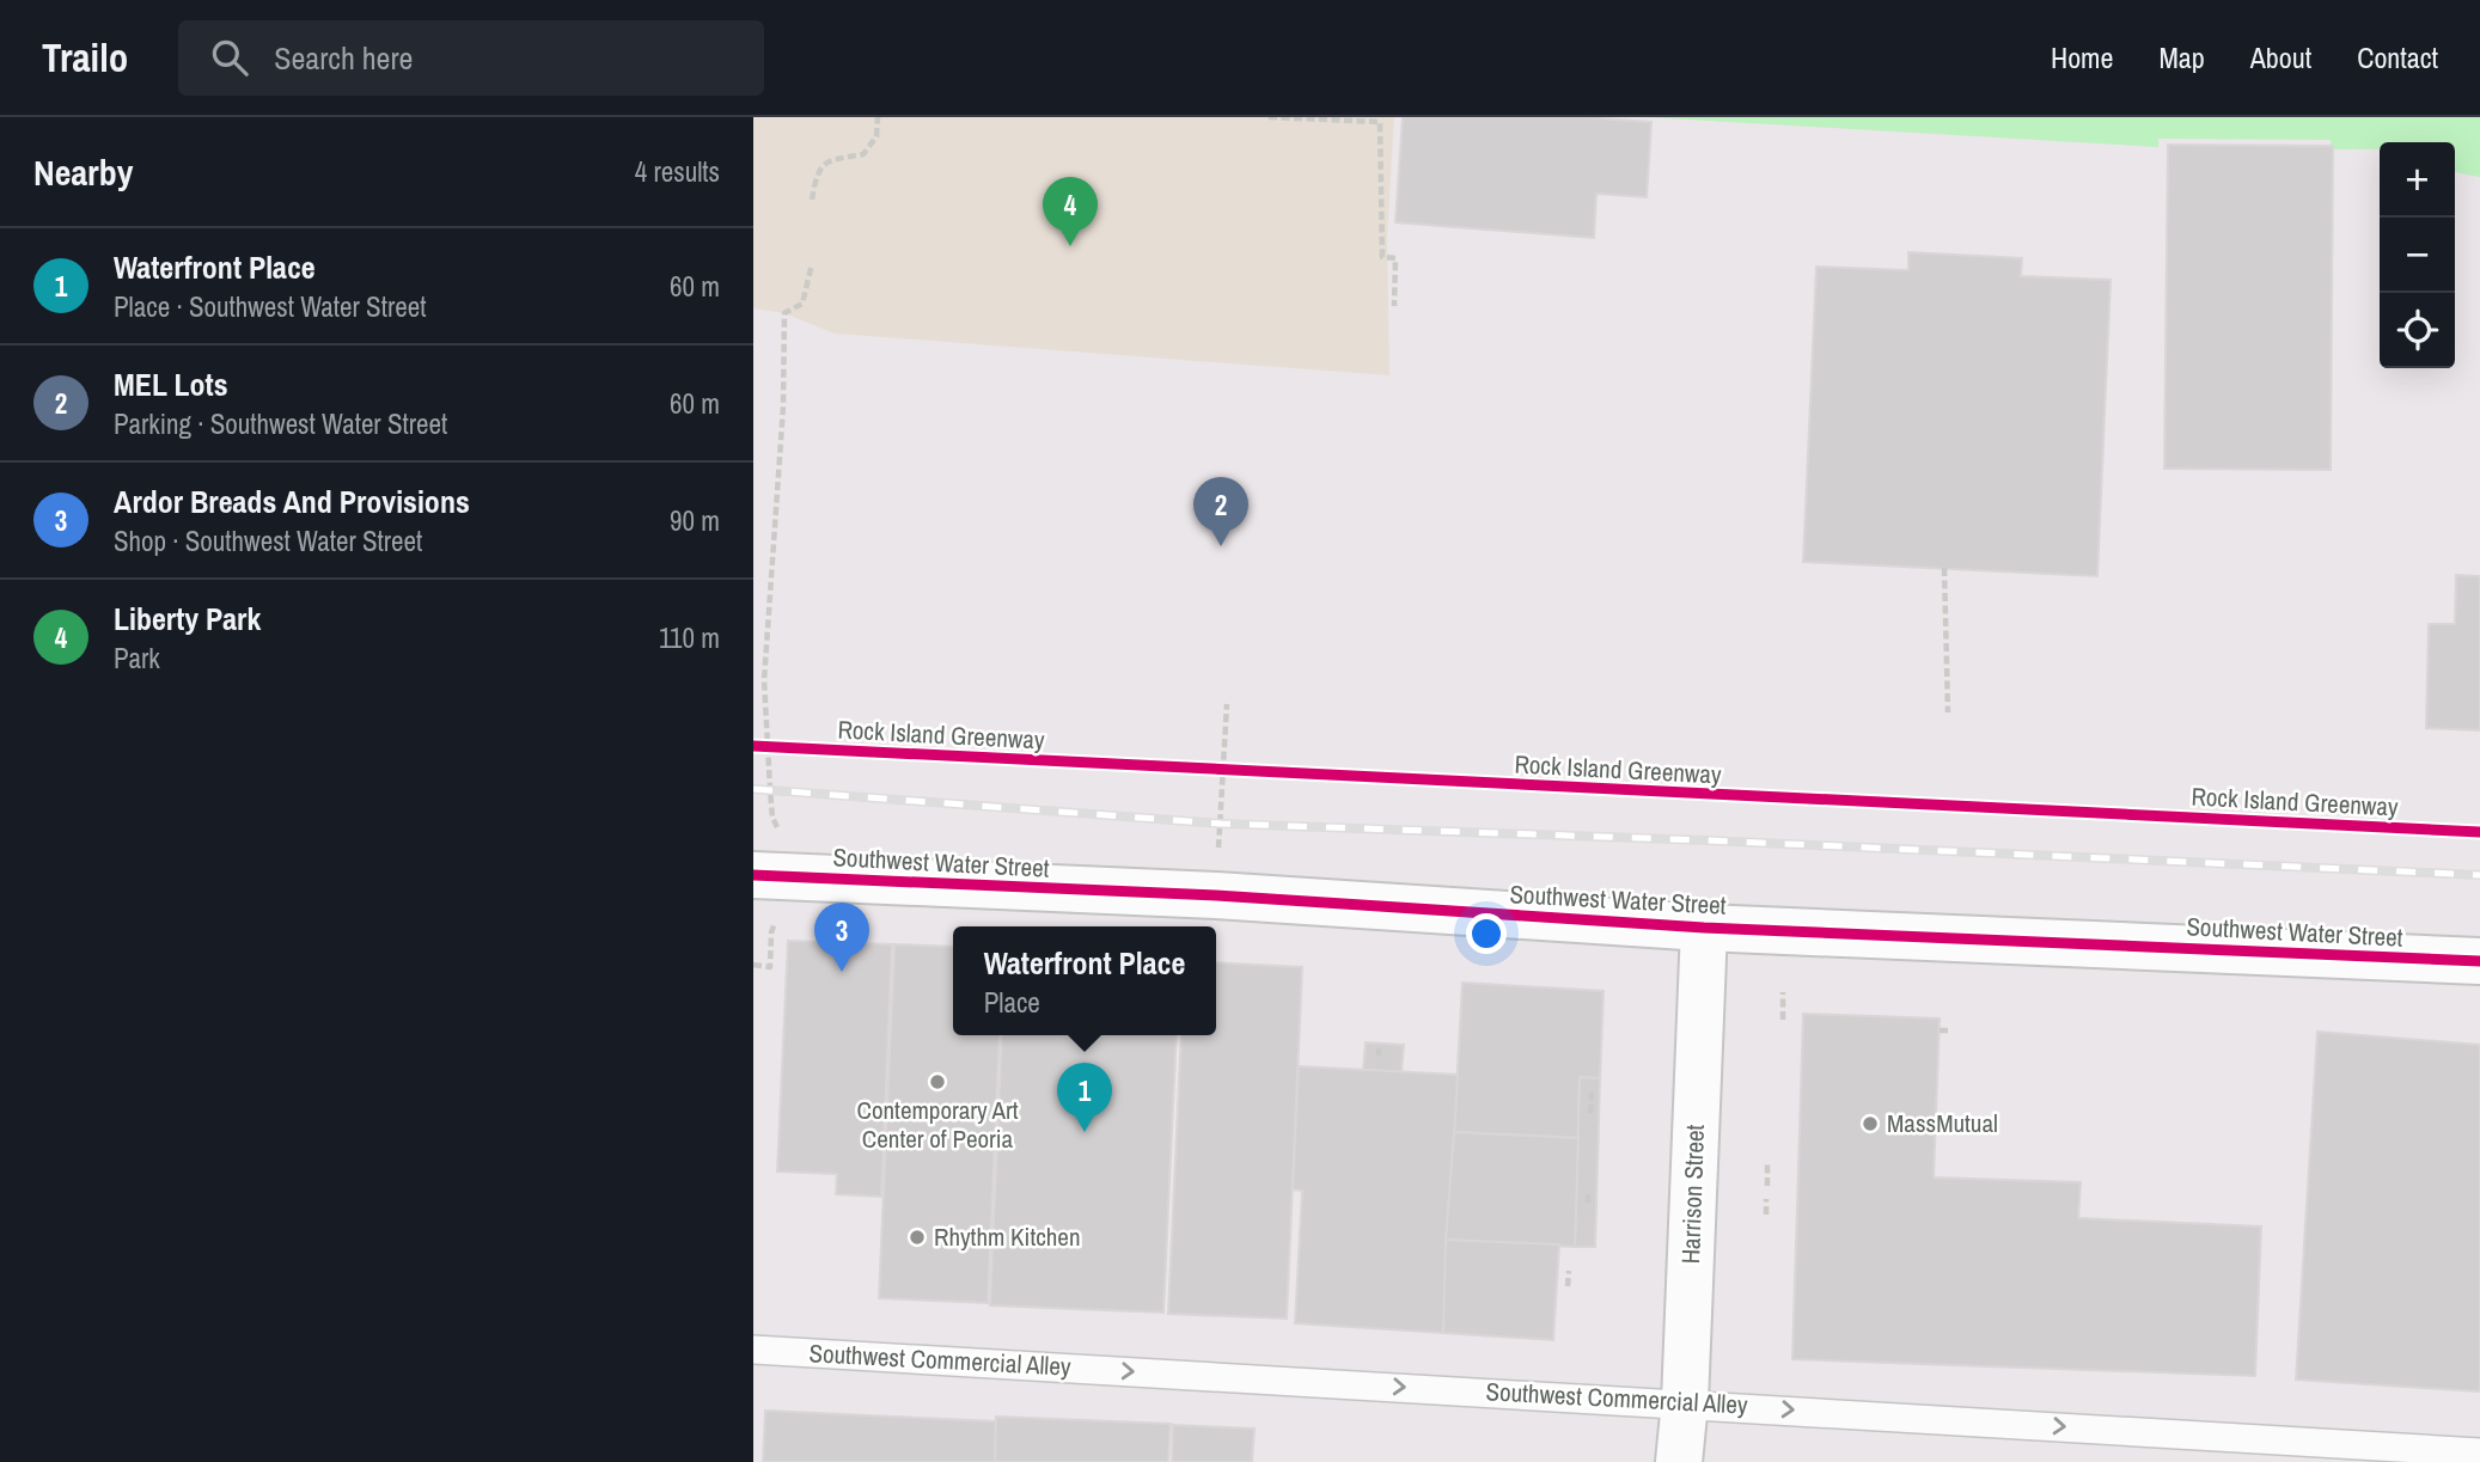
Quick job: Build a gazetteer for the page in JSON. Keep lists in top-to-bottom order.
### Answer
{
  "streets": {
    "street": ["Southwest Water Street", "Harrison Street"],
    "lane": ["Southwest Commercial Alley"],
    "cycle path": ["Rock Island Greenway"]
  },
  "crossings": [
    ["Southwest Water Street", "Harrison Street"],
    ["Harrison Street", "Southwest Commercial Alley"]
  ],
  "one_way": ["Southwest Commercial Alley"],
  "places": ["Contemporary Art Center of Peoria", "MassMutual", "Rhythm Kitchen"],
  "page": {
    "header": "Trailo",
    "search": "Search here",
    "nav": [
      "Home",
      "Map",
      "About",
      "Contact"
    ],
    "heading": ["Nearby", "4 results"],
    "map_buttons": ["+", "−"],
    "pins": [
      "4",
      "2",
      "3",
      "1"
    ],
    "list": [
      {
        "mark": "1",
        "name": "Waterfront Place",
        "note": "Place · Southwest Water Street",
        "value": "60 m"
      },
      {
        "mark": "2",
        "name": "MEL Lots",
        "note": "Parking · Southwest Water Street",
        "value": "60 m"
      },
      {
        "mark": "3",
        "name": "Ardor Breads And Provisions",
        "note": "Shop · Southwest Water Street",
        "value": "90 m"
      },
      {
        "mark": "4",
        "name": "Liberty Park",
        "note": "Park",
        "value": "110 m"
      }
    ],
    "popup": ["Waterfront Place", "Place"]
  }
}
